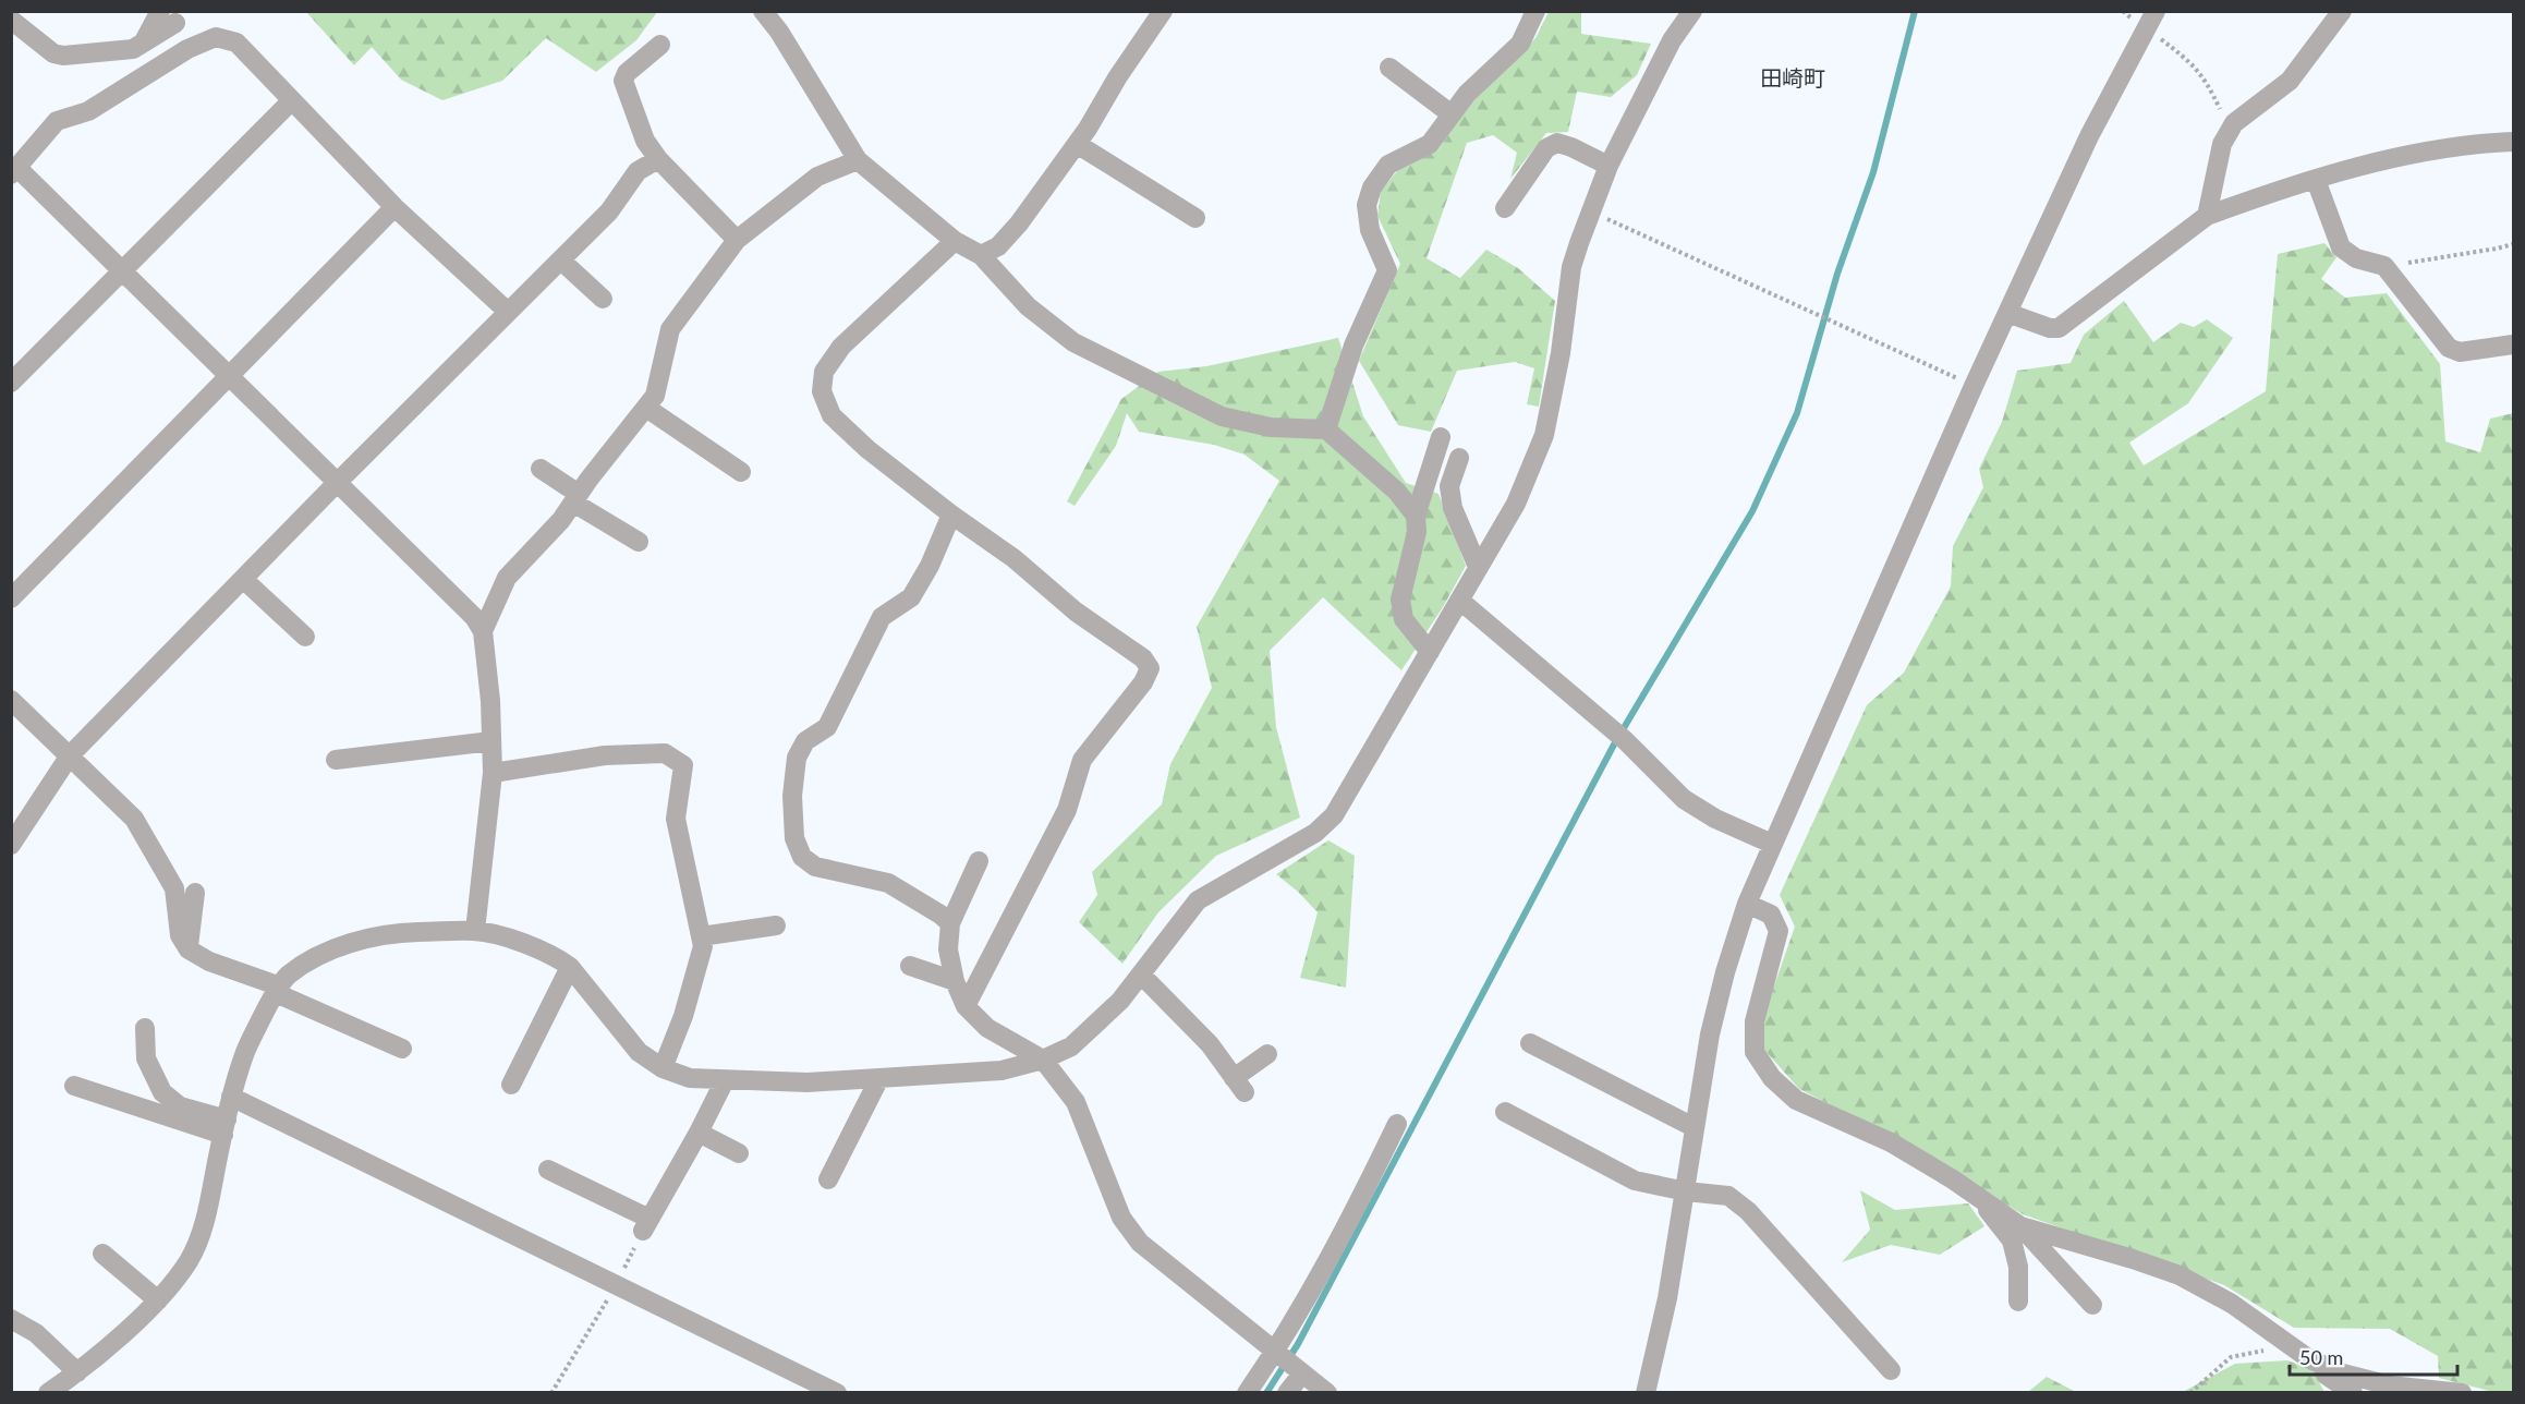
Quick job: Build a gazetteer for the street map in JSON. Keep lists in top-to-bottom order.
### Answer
{
  "districts": ["田崎町"],
  "scale_bar": "50 m"
}
